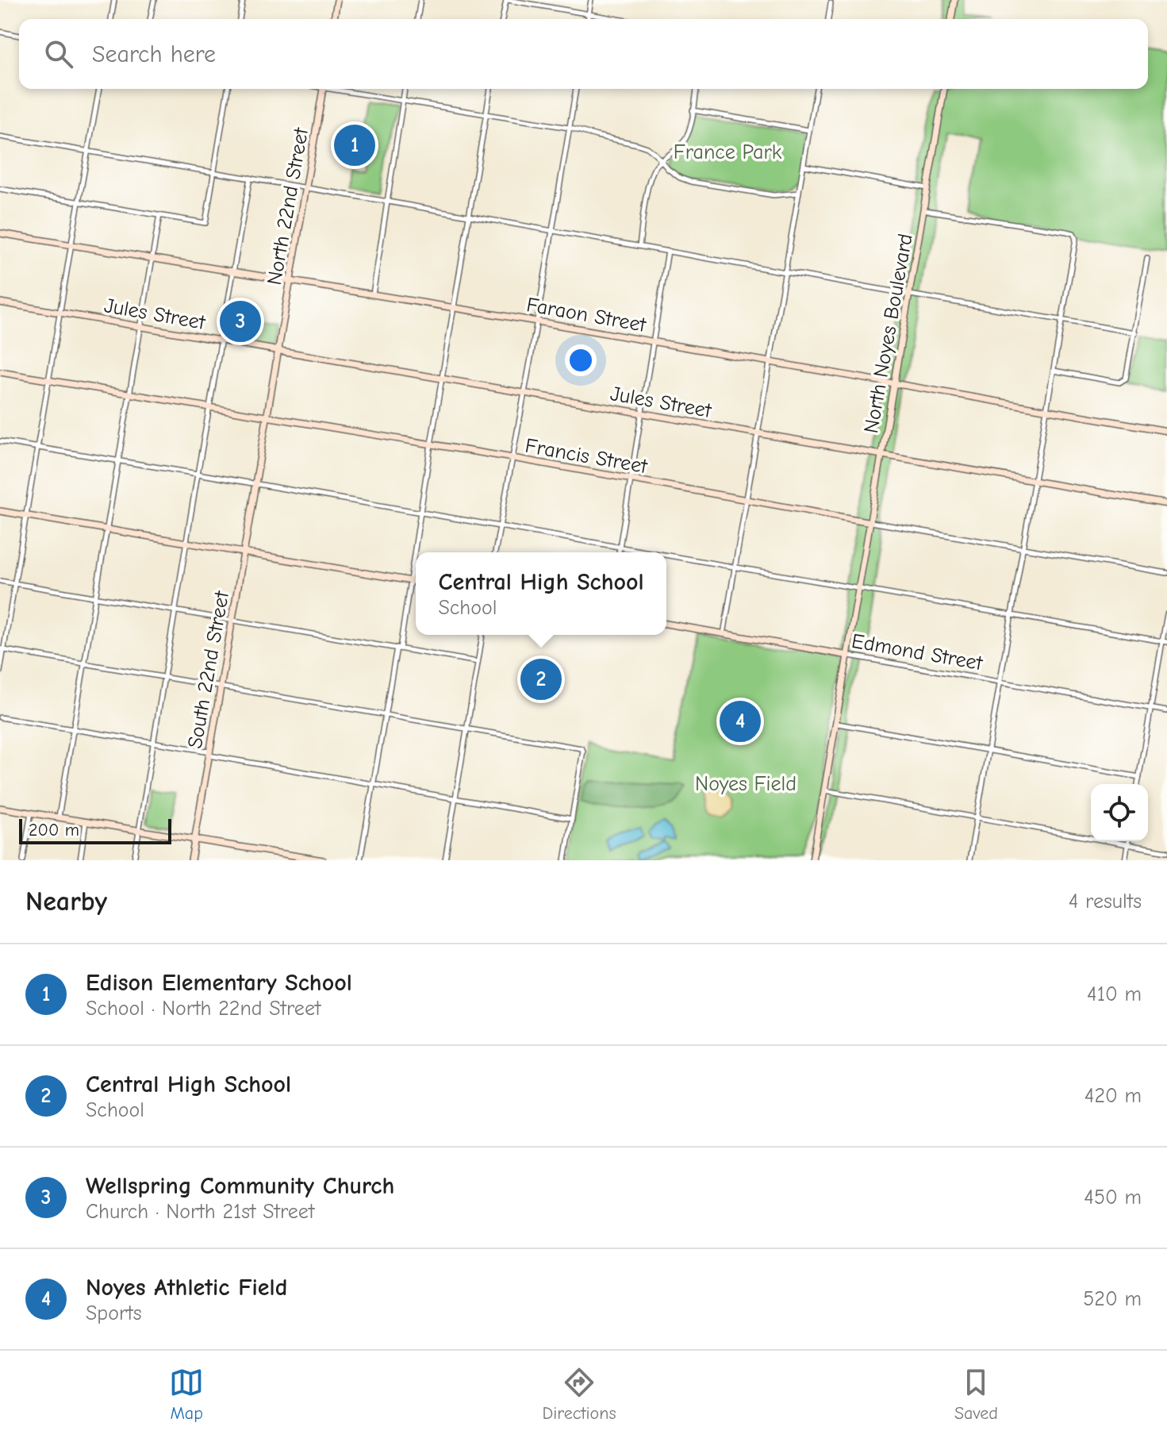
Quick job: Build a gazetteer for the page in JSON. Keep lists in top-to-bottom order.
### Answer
{
  "streets": {
    "main road": [
      "North 22nd Street",
      "Jules Street",
      "Faraon Street",
      "North Noyes Boulevard",
      "Francis Street",
      "Edmond Street",
      "South 22nd Street"
    ]
  },
  "crossings": [
    ["North 22nd Street", "Jules Street"],
    ["North 22nd Street", "Faraon Street"],
    ["North 22nd Street", "Francis Street"],
    ["North 22nd Street", "South 22nd Street"],
    ["Jules Street", "North Noyes Boulevard"],
    ["Faraon Street", "North Noyes Boulevard"],
    ["North Noyes Boulevard", "Francis Street"],
    ["North Noyes Boulevard", "Edmond Street"]
  ],
  "parks": ["France Park", "Noyes Field"],
  "scale_bar": "200 m",
  "page": {
    "search": "Search here",
    "pins": [
      "1",
      "3",
      "2",
      "4"
    ],
    "popup": ["Central High School", "School"],
    "scale": "200 m",
    "heading": ["Nearby", "4 results"],
    "list": [
      {
        "mark": "1",
        "name": "Edison Elementary School",
        "note": "School · North 22nd Street",
        "value": "410 m"
      },
      {
        "mark": "2",
        "name": "Central High School",
        "note": "School",
        "value": "420 m"
      },
      {
        "mark": "3",
        "name": "Wellspring Community Church",
        "note": "Church · North 21st Street",
        "value": "450 m"
      },
      {
        "mark": "4",
        "name": "Noyes Athletic Field",
        "note": "Sports",
        "value": "520 m"
      }
    ],
    "nav": ["Map", "Directions", "Saved"]
  }
}
